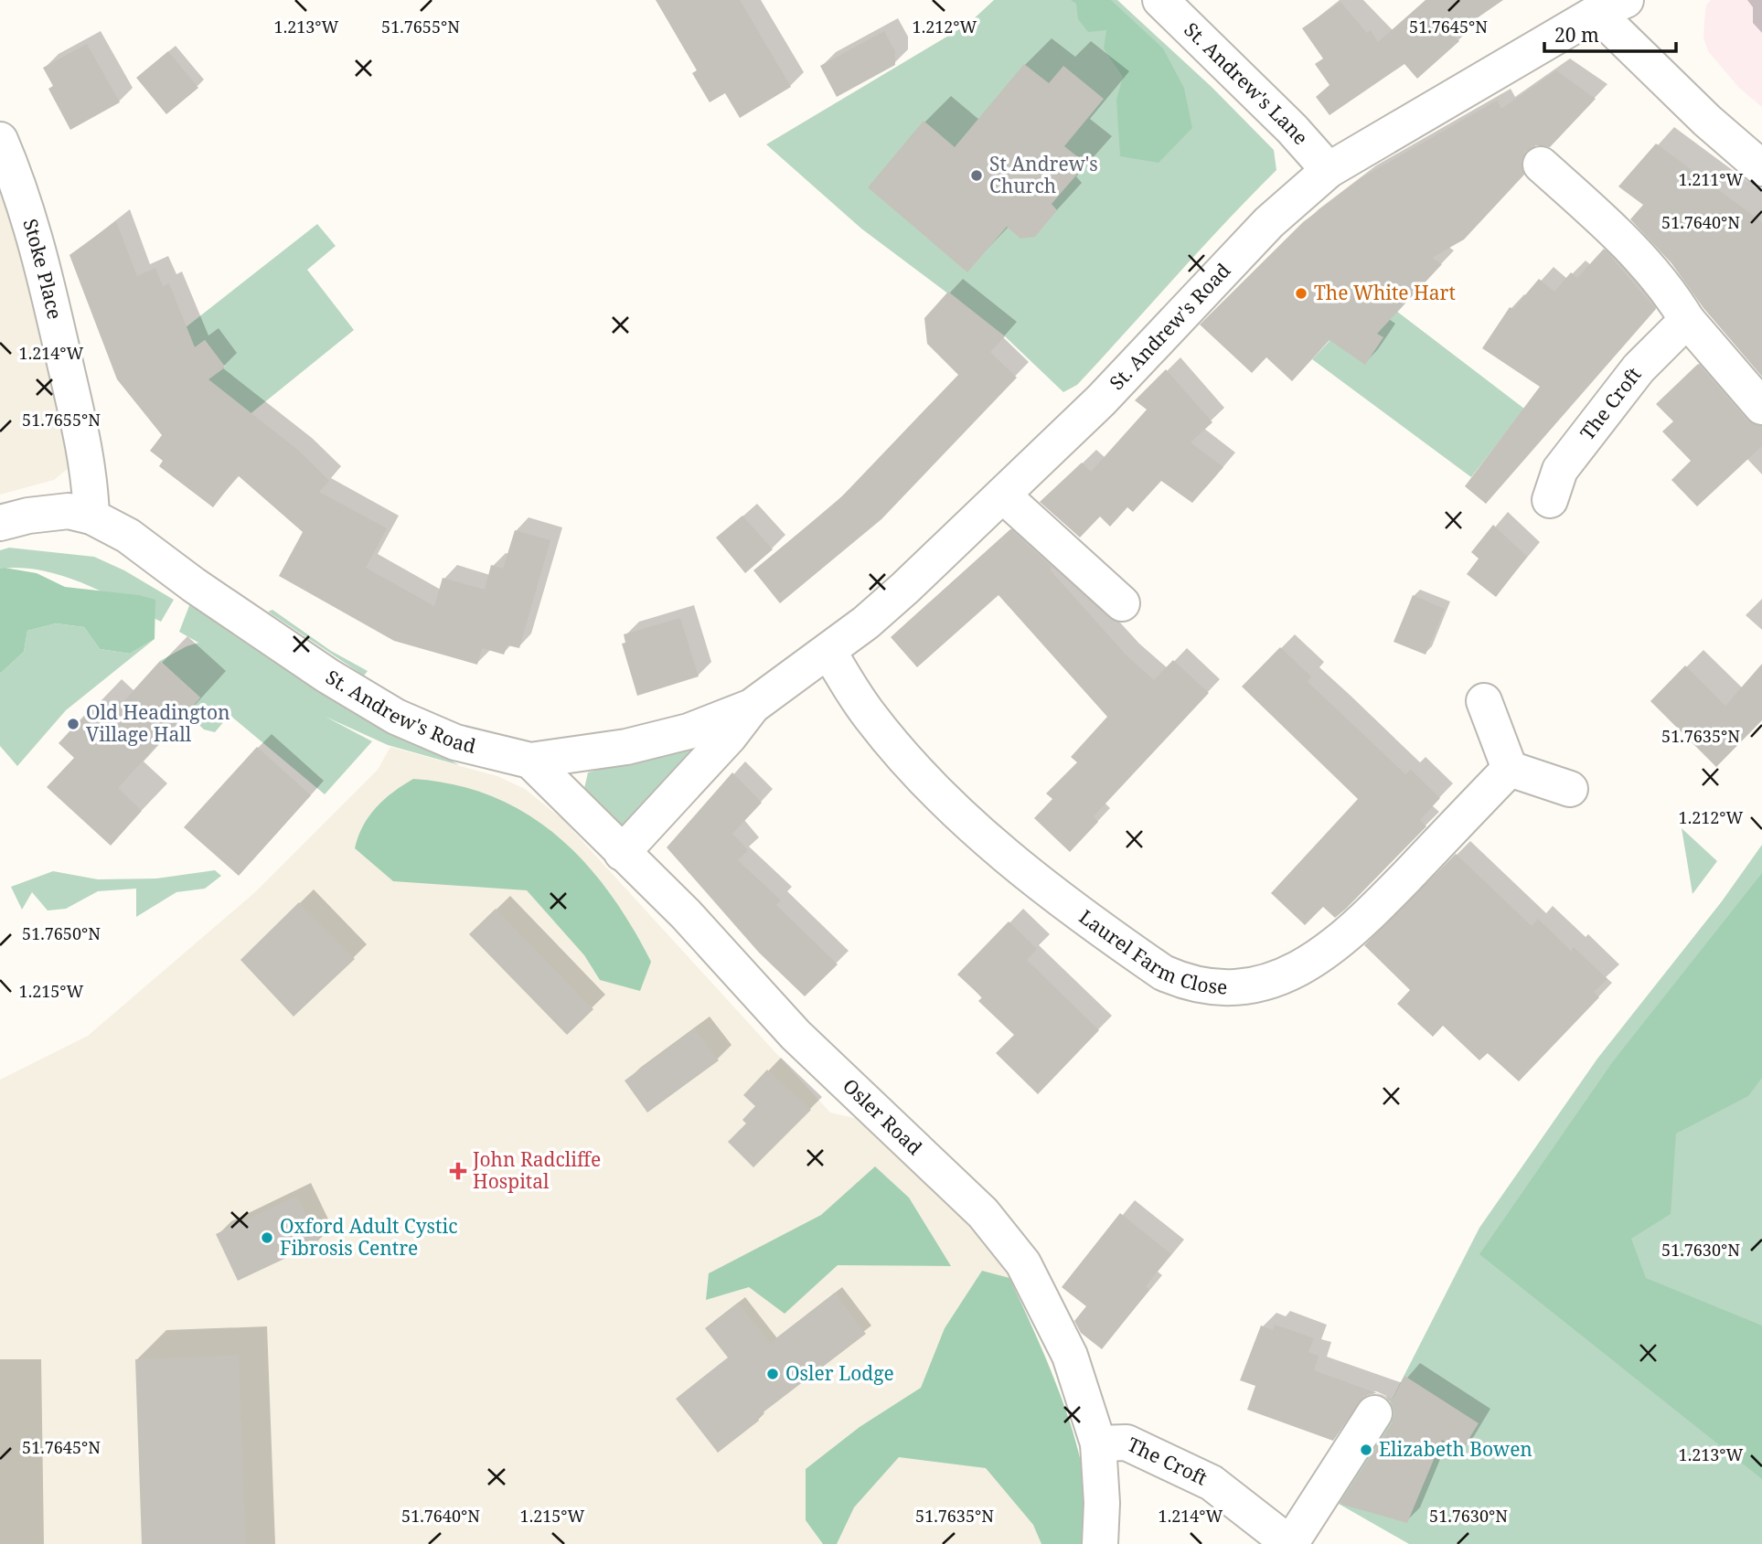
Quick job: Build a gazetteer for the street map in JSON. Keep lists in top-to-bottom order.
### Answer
{
  "streets": {
    "street": [
      "St. Andrew's Lane",
      "Stoke Place",
      "St. Andrew's Road",
      "The Croft",
      "Laurel Farm Close",
      "Osler Road"
    ]
  },
  "crossings": [
    ["St. Andrew's Lane", "St. Andrew's Road"],
    ["Stoke Place", "St. Andrew's Road"],
    ["St. Andrew's Road", "Laurel Farm Close"],
    ["St. Andrew's Road", "Osler Road"],
    ["The Croft", "Osler Road"]
  ],
  "places": {
    "other": [
      "St Andrew's Church",
      "The White Hart",
      "Old Headington Village Hall",
      "Oxford Adult Cystic Fibrosis Centre",
      "Osler Lodge",
      "Elizabeth Bowen"
    ],
    "health": ["John Radcliffe Hospital"]
  },
  "scale_bar": "20 m",
  "coordinates": [
    "1.213°W",
    "51.7655°N",
    "1.212°W",
    "51.7645°N",
    "1.211°W",
    "51.7640°N",
    "1.214°W",
    "51.7635°N",
    "51.7650°N",
    "1.215°W",
    "51.7630°N"
  ]
}
